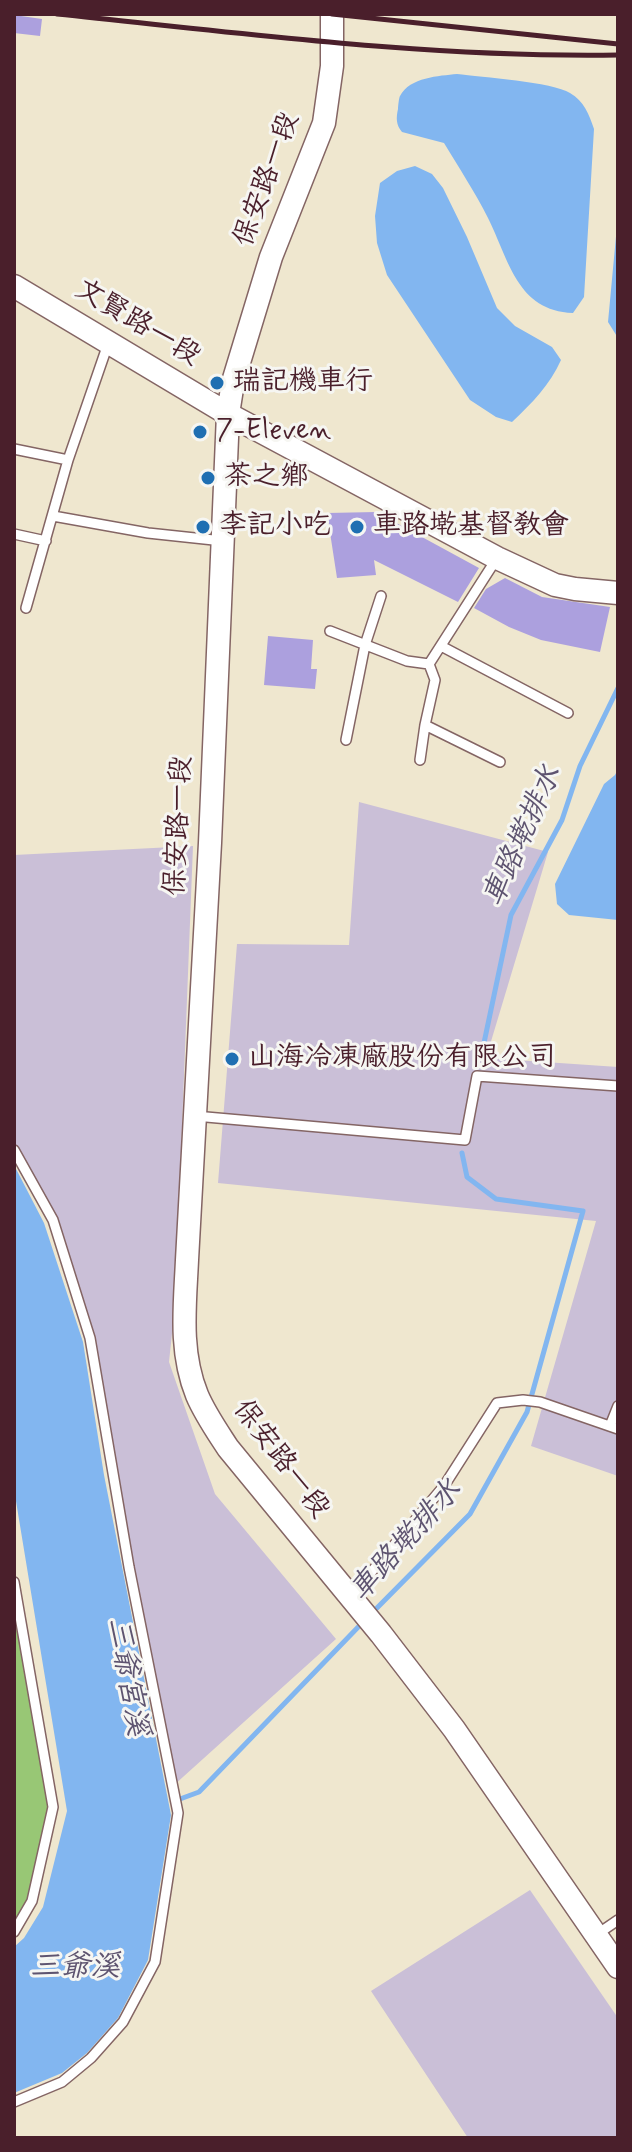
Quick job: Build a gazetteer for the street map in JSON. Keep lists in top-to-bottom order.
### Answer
{
  "streets": {
    "street": ["保安路一段", "文賢路一段"]
  },
  "crossings": [
    ["保安路一段", "文賢路一段"]
  ],
  "water": ["車路墘排水", "三爺宮溪", "三爺溪"],
  "places": [
    "瑞記機車行",
    "7-Eleven",
    "茶之鄉",
    "李記小吃",
    "車路墘基督教會",
    "山海冷凍廠股份有限公司"
  ]
}
